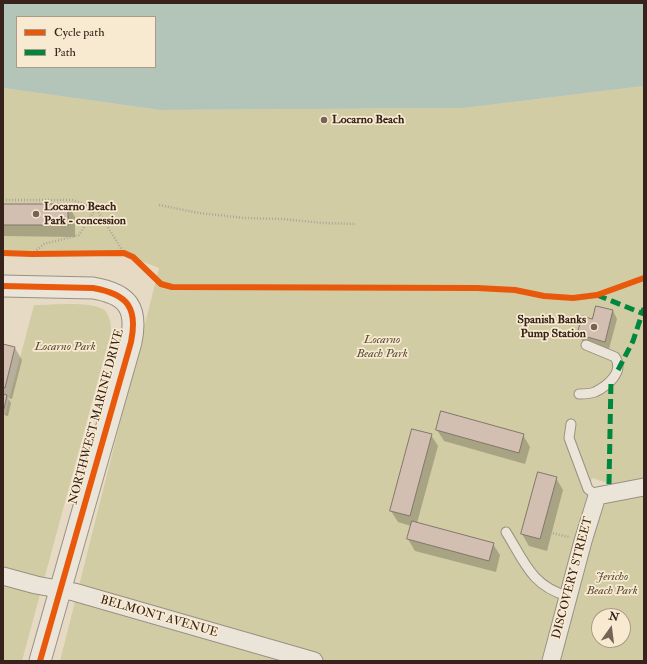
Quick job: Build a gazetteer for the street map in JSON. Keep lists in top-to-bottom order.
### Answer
{
  "streets": {
    "street": ["NORTHWEST MARINE DRIVE", "DISCOVERY STREET", "BELMONT AVENUE"]
  },
  "crossings": [
    ["NORTHWEST MARINE DRIVE", "BELMONT AVENUE"]
  ],
  "parks": ["Locarno Beach Park", "Locarno Park", "Jericho Beach Park"],
  "places": ["Locarno Beach", "Locarno Beach Park - concession", "Spanish Banks Pump Station"],
  "legend": ["Cycle path", "Path"],
  "north": "top"
}
